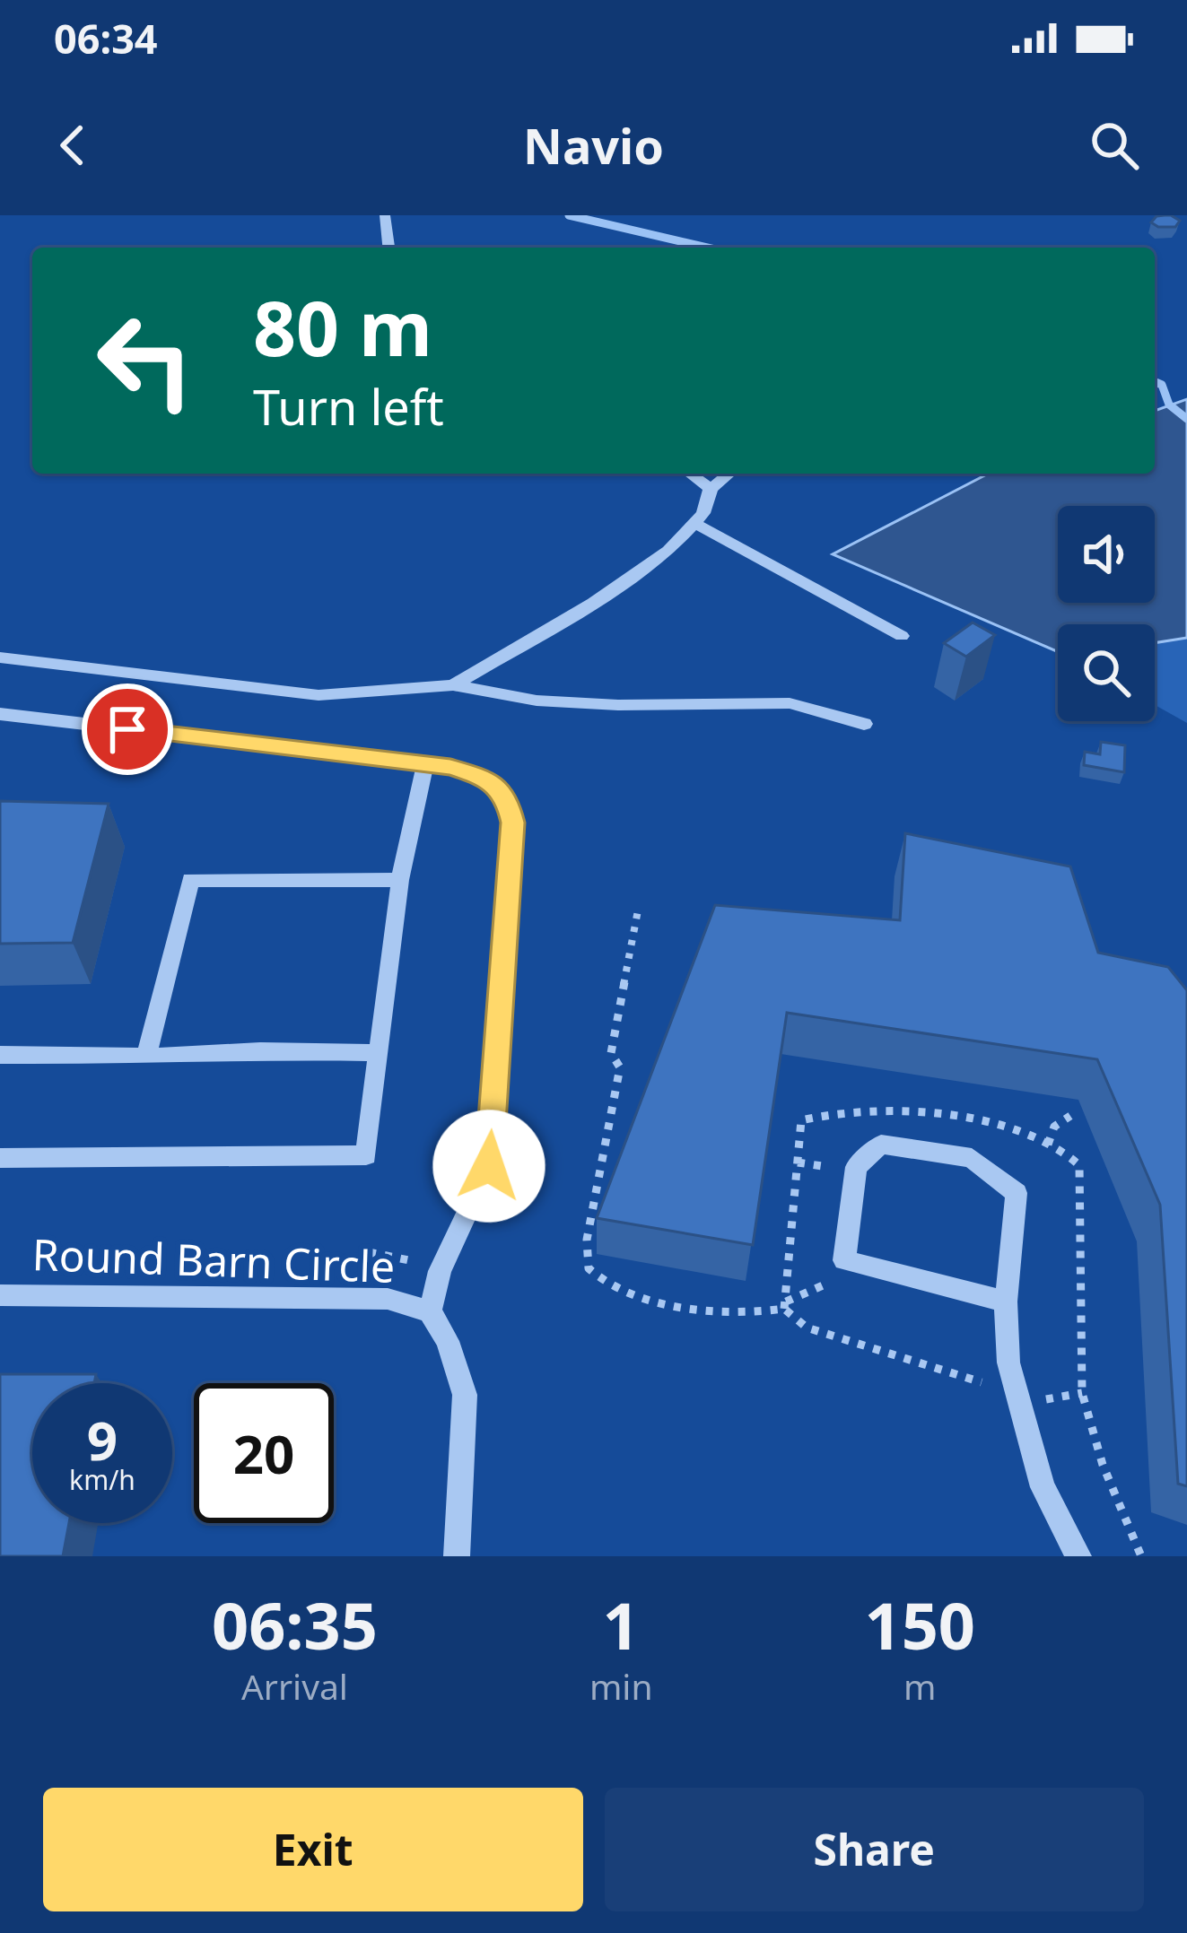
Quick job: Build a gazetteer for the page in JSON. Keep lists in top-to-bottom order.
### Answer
{
  "streets": {
    "street": ["Round Barn Circle"]
  },
  "page": {
    "status": "06:34",
    "header": "Navio",
    "turn": ["80 m", "Turn left"],
    "speed": "9 km/h",
    "limit": "20",
    "eta": [
      "06:35",
      "Arrival",
      "1",
      "min",
      "150",
      "m"
    ],
    "buttons": ["Exit", "Share"]
  }
}
